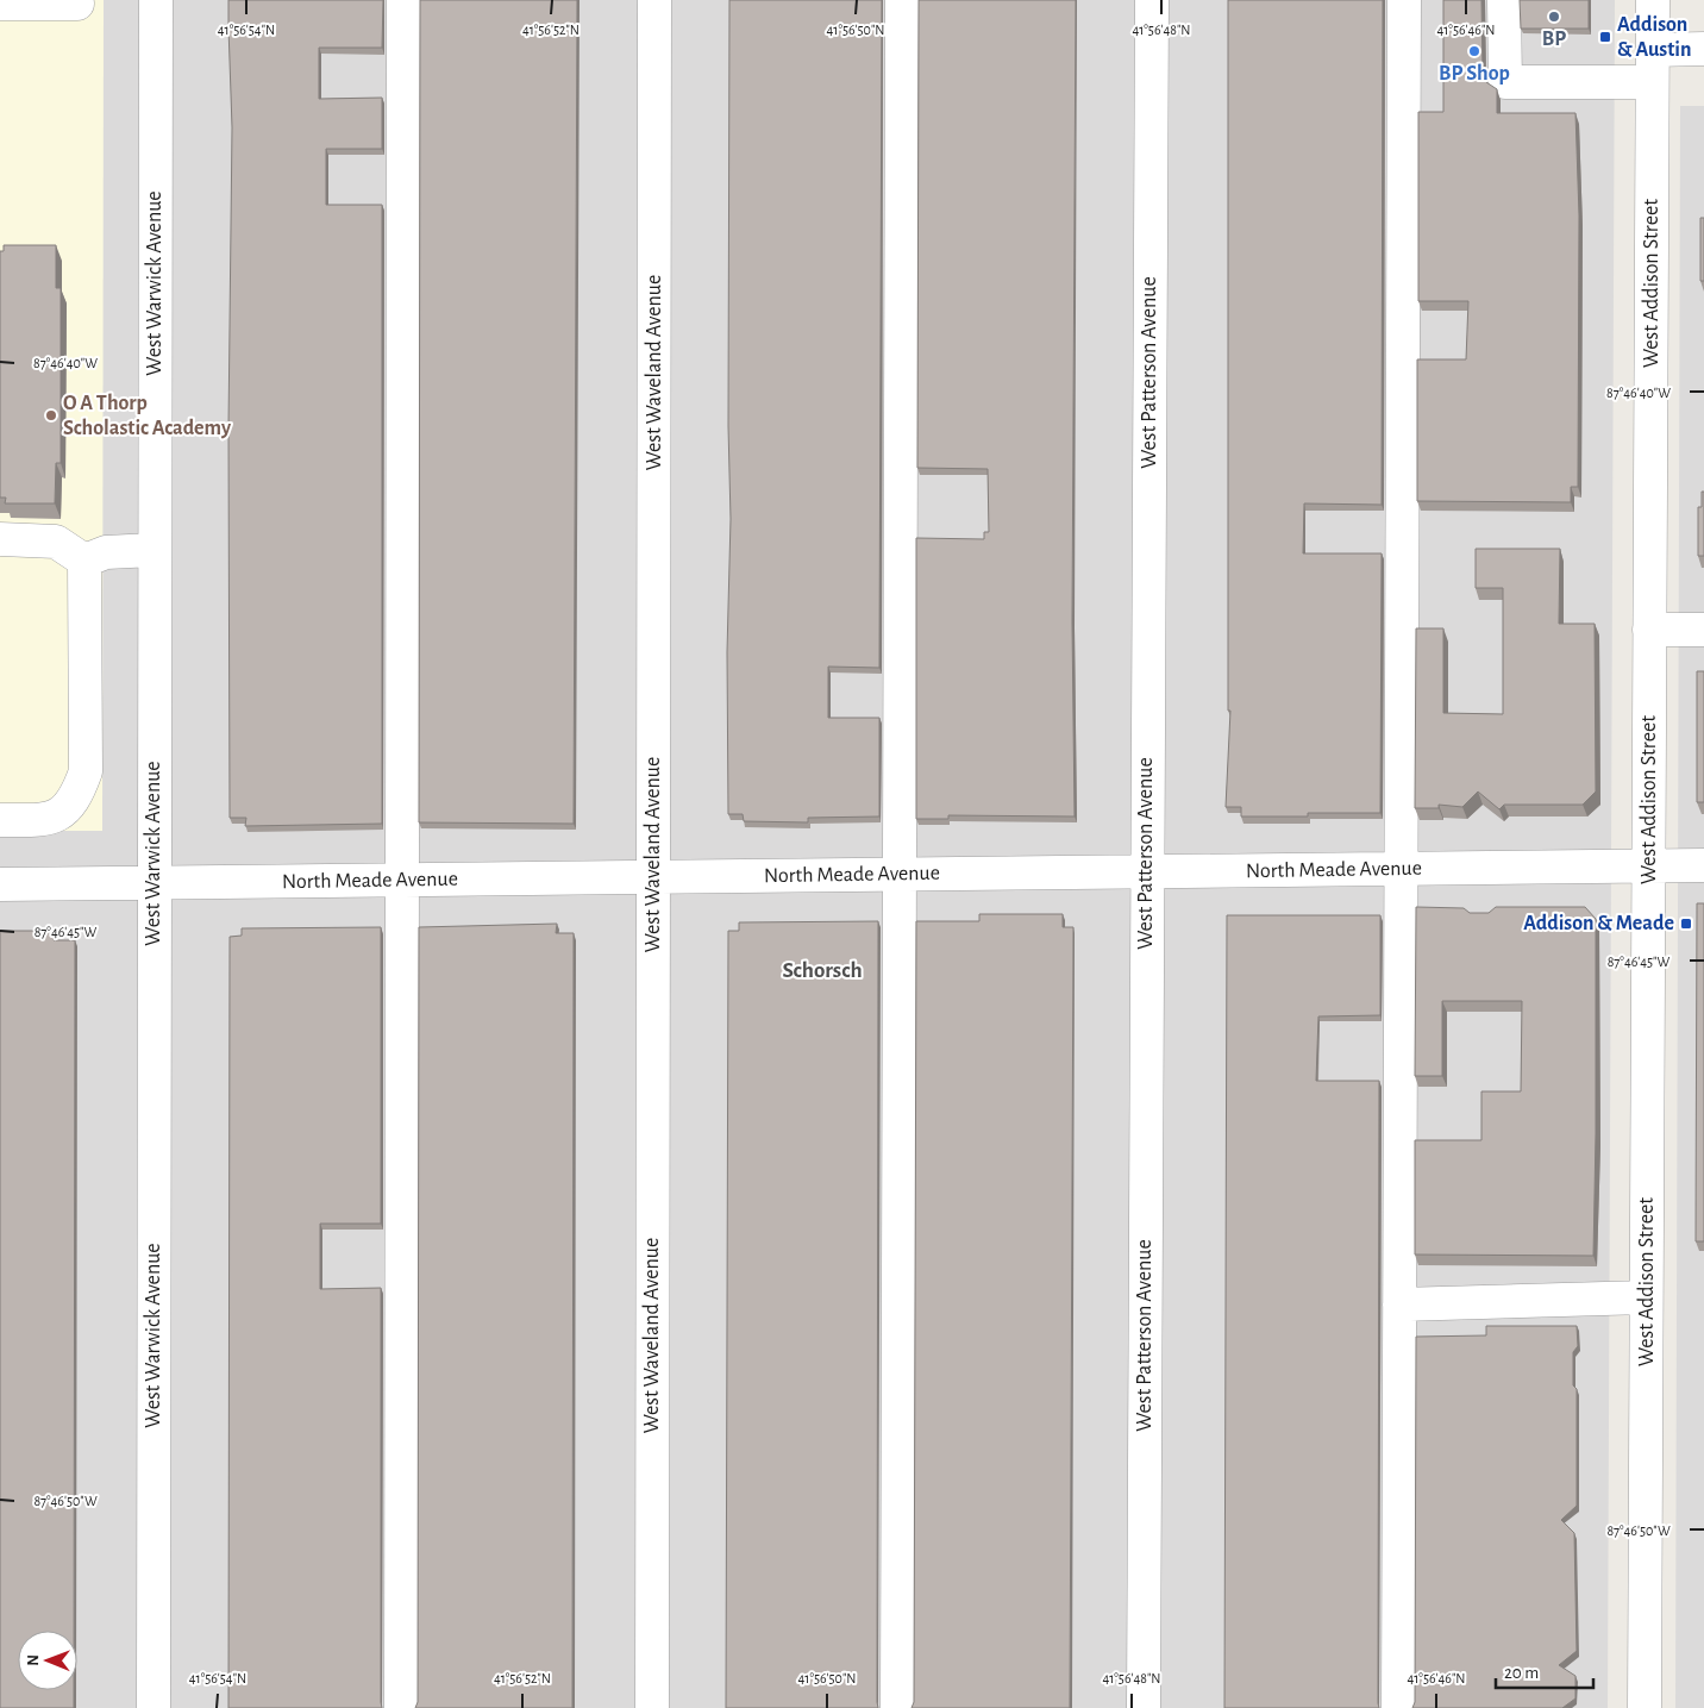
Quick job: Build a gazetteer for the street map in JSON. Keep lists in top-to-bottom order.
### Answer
{
  "streets": {
    "street": [
      "West Warwick Avenue",
      "West Addison Street",
      "West Waveland Avenue",
      "West Patterson Avenue",
      "North Meade Avenue"
    ]
  },
  "crossings": [
    ["West Warwick Avenue", "North Meade Avenue"],
    ["West Addison Street", "North Meade Avenue"],
    ["West Waveland Avenue", "North Meade Avenue"],
    ["West Patterson Avenue", "North Meade Avenue"]
  ],
  "districts": ["Schorsch"],
  "places": {
    "other": ["BP", "BP Shop", "O A Thorp Scholastic Academy"],
    "transit": ["Addison & Austin", "Addison & Meade"]
  },
  "scale_bar": "20 m",
  "north": "left",
  "coordinates": [
    "41°56'54\"N",
    "41°56'52\"N",
    "41°56'50\"N",
    "41°56'48\"N",
    "41°56'46\"N",
    "87°46'40\"W",
    "87°46'45\"W",
    "87°46'50\"W"
  ]
}
